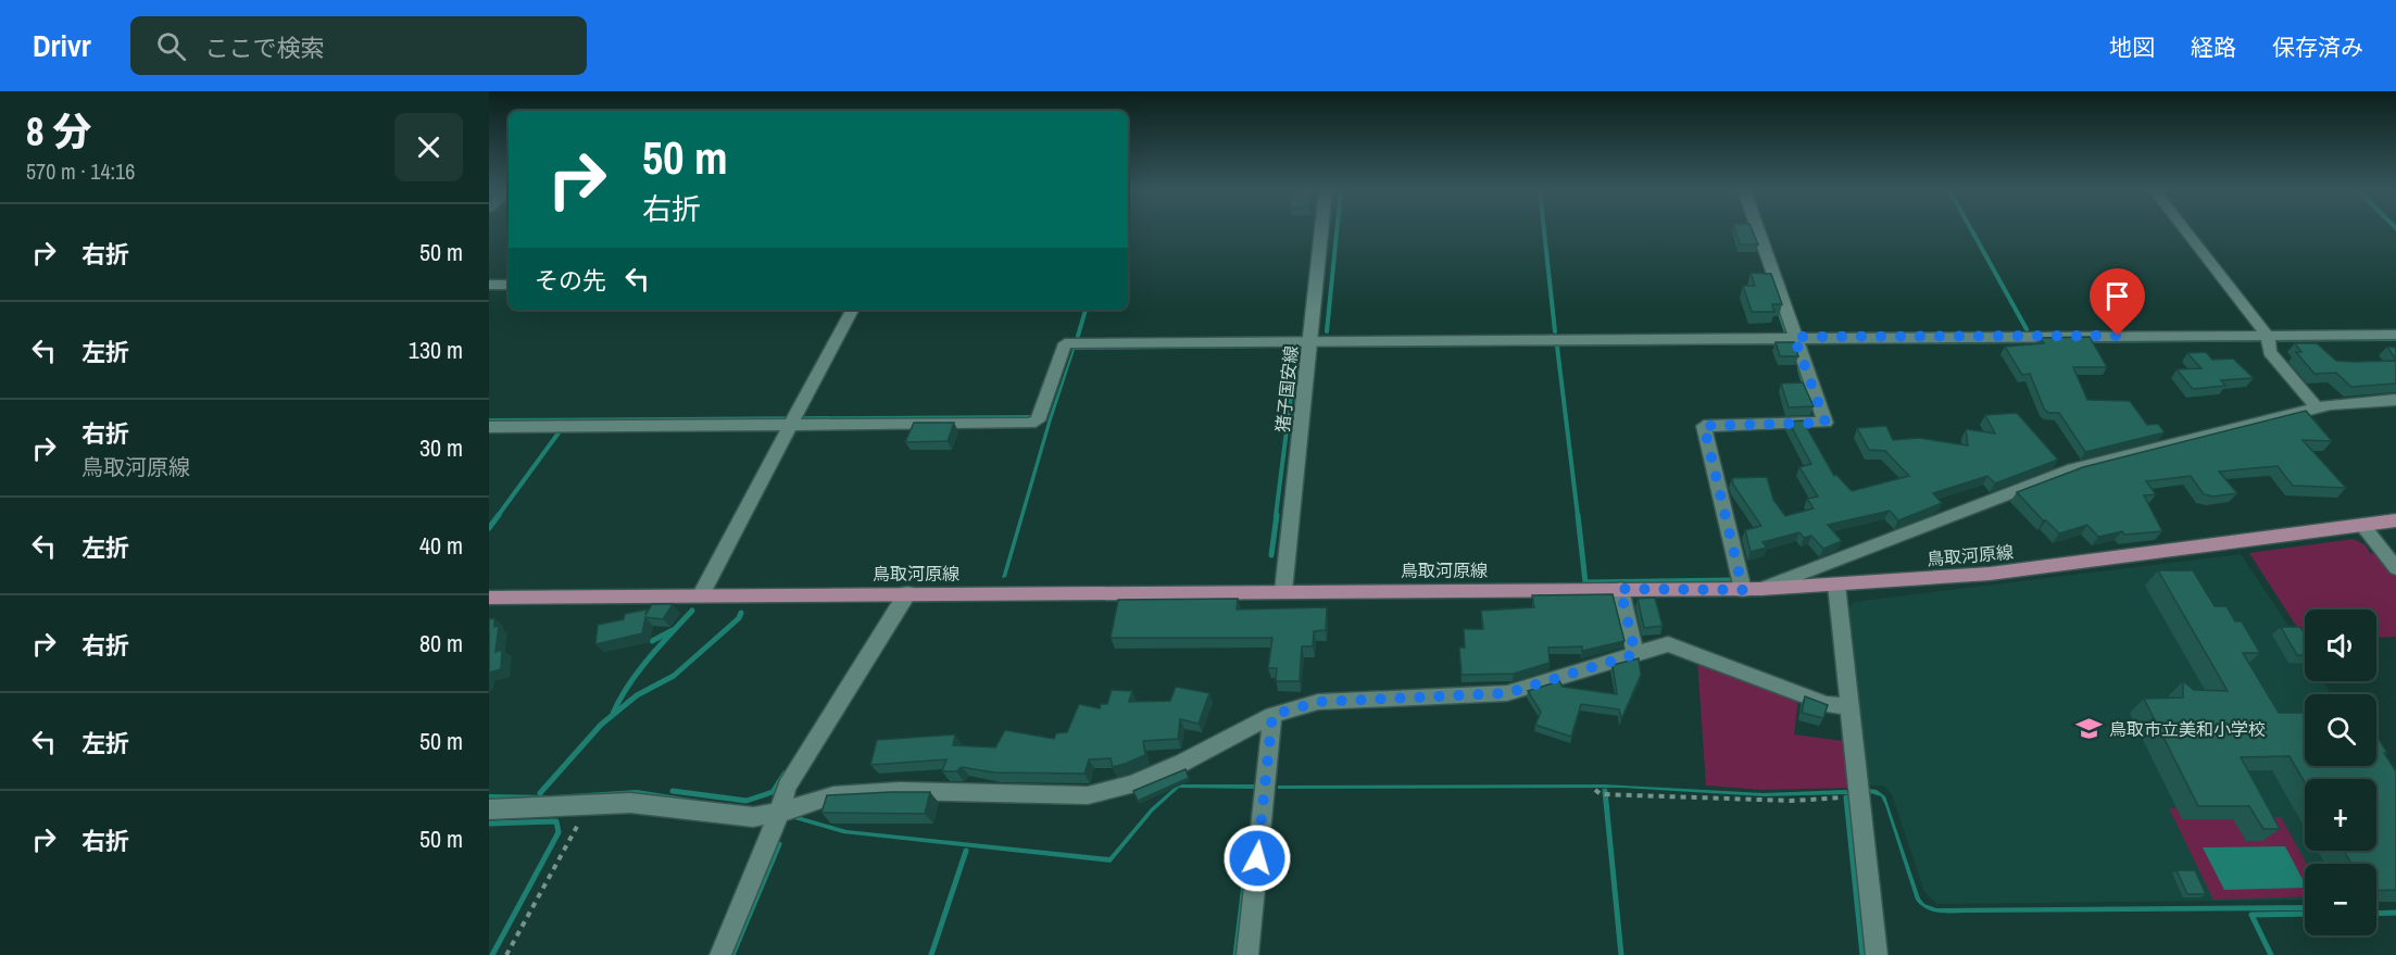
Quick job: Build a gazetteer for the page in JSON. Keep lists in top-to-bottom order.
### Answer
{
  "streets": {
    "main road": ["鳥取河原線"],
    "street": ["猪子国安線"]
  },
  "crossings": [
    ["猪子国安線", "鳥取河原線"]
  ],
  "places": {
    "school or university": ["鳥取市立美和小学校"]
  },
  "page": {
    "header": "Drivr",
    "search": "ここで検索",
    "nav": ["地図", "経路", "保存済み"],
    "heading": ["8 分", "570 m · 14:16"],
    "turn": ["50 m", "右折"],
    "list": [
      {
        "name": "右折",
        "value": "50 m"
      },
      {
        "name": "左折",
        "value": "130 m"
      },
      {
        "name": "右折",
        "note": "鳥取河原線",
        "value": "30 m"
      },
      {
        "name": "左折",
        "value": "40 m"
      },
      {
        "name": "右折",
        "value": "80 m"
      },
      {
        "name": "左折",
        "value": "50 m"
      },
      {
        "name": "右折",
        "value": "50 m"
      }
    ],
    "then": "その先",
    "map_buttons": ["+", "−"]
  }
}
